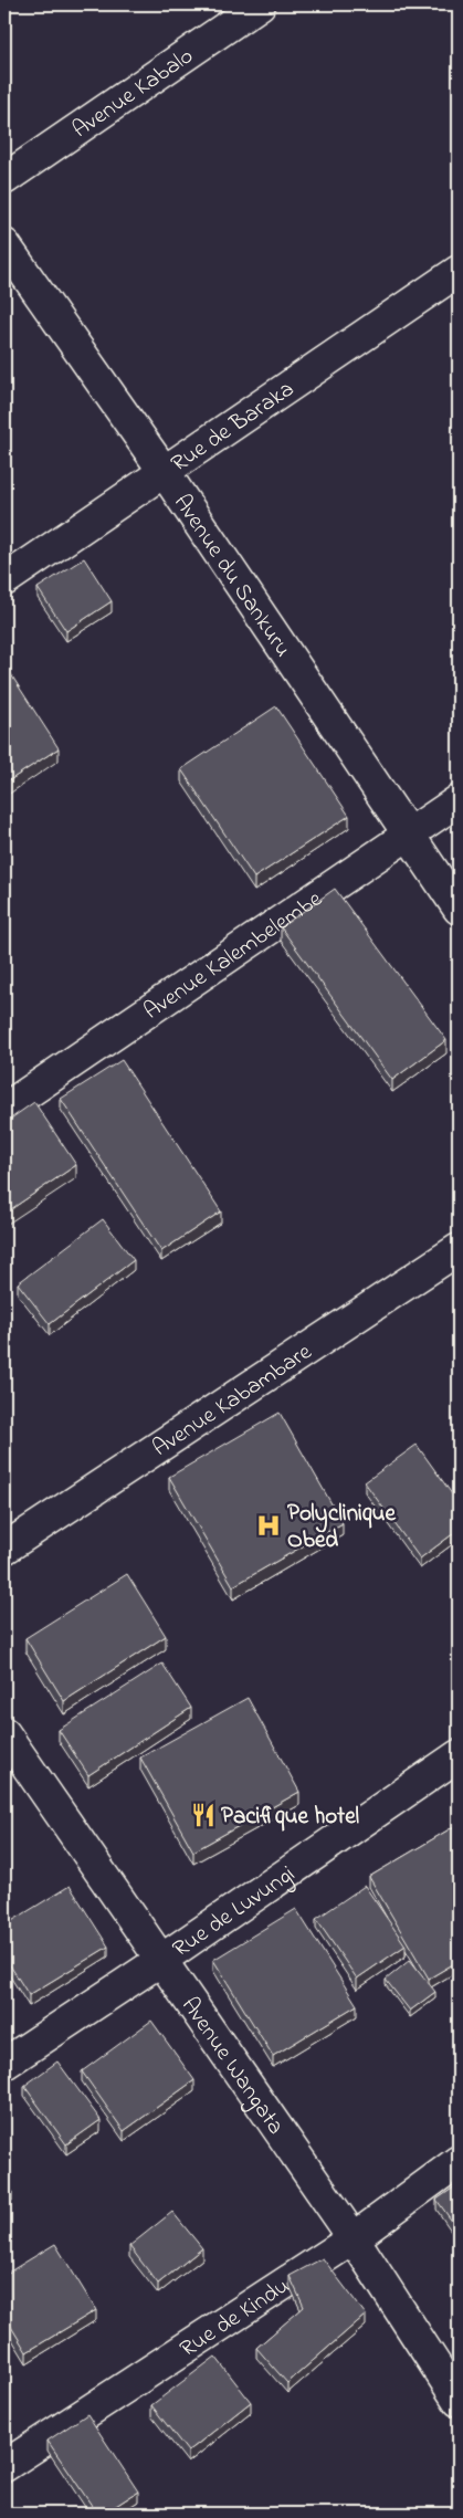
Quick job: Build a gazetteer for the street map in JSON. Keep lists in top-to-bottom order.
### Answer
{
  "streets": {
    "street": [
      "Avenue Kabalo",
      "Rue de Baraka",
      "Avenue du Sankuru",
      "Avenue Kalembelembe",
      "Avenue Kabambare",
      "Rue de Luvungi",
      "Avenue Wangata",
      "Rue de Kindu"
    ]
  },
  "crossings": [
    ["Rue de Baraka", "Avenue du Sankuru"],
    ["Avenue du Sankuru", "Avenue Kalembelembe"],
    ["Rue de Luvungi", "Avenue Wangata"],
    ["Avenue Wangata", "Rue de Kindu"]
  ],
  "places": {
    "hospital": ["Polyclinique Obed"],
    "restaurant": ["Pacifique hotel"]
  }
}
